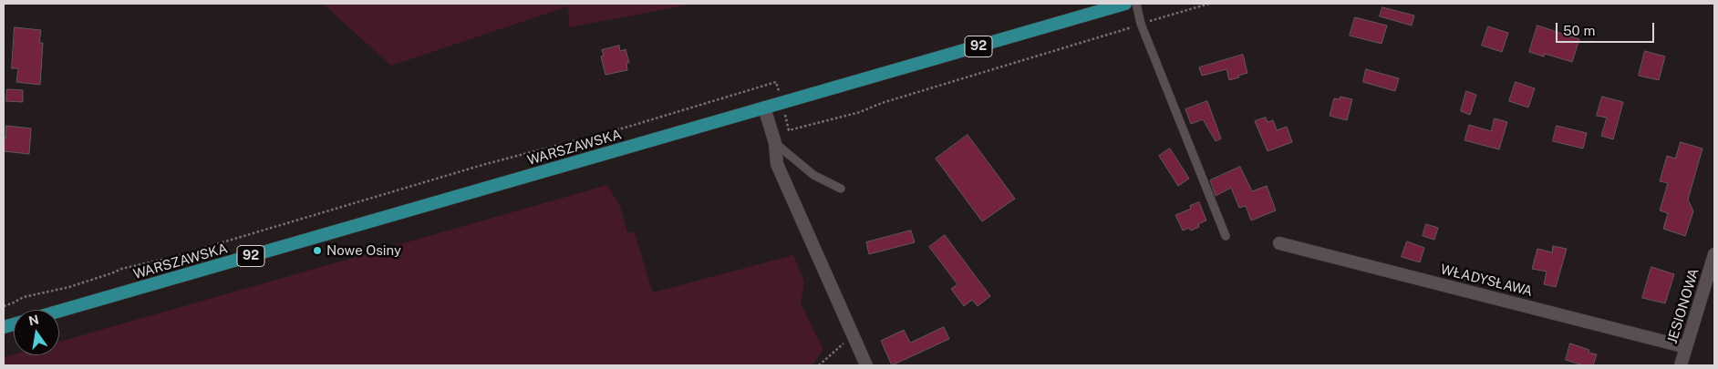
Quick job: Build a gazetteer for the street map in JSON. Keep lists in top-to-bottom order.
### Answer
{
  "streets": {
    "main road": ["92", "WARSZAWSKA"],
    "street": ["WŁADYSŁAWA", "JESIONOWA"]
  },
  "crossings": [
    ["WŁADYSŁAWA", "JESIONOWA"]
  ],
  "places": ["Nowe Osiny"],
  "scale_bar": "50 m",
  "north": "top"
}
